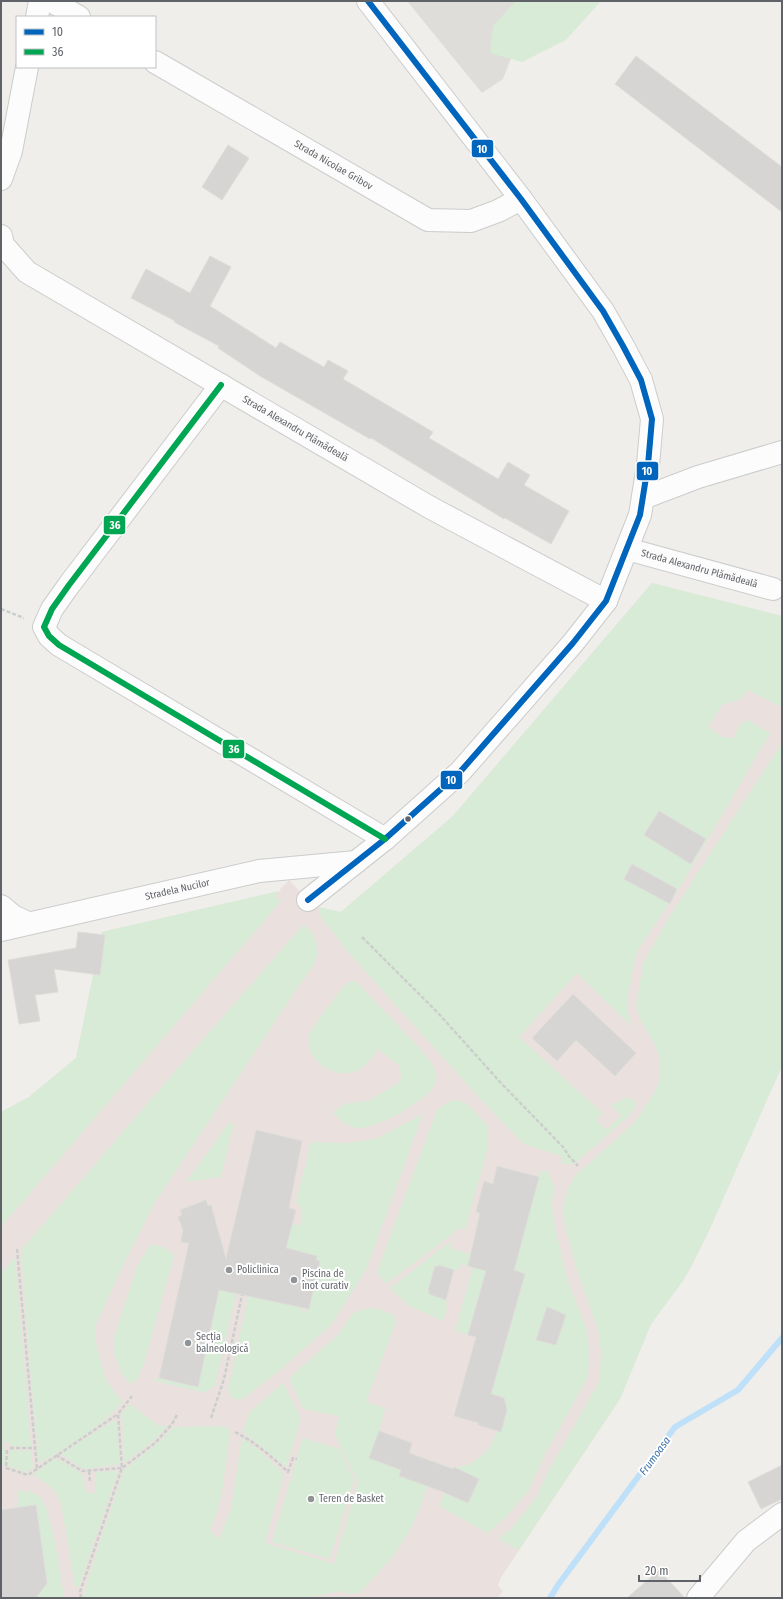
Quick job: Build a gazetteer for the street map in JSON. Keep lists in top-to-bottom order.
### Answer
{
  "streets": {
    "street": ["Strada Nicolae Gribov", "Strada Alexandru Plămădeală", "Stradela Nucilor"]
  },
  "water": ["Frumoasa"],
  "places": [
    "Policlinica",
    "Piscina de înot curativ",
    "Secția balneologică",
    "Teren de Basket"
  ],
  "lines": ["transit line 10", "transit line 36"],
  "legend": ["10", "36"],
  "scale_bar": "20 m"
}
